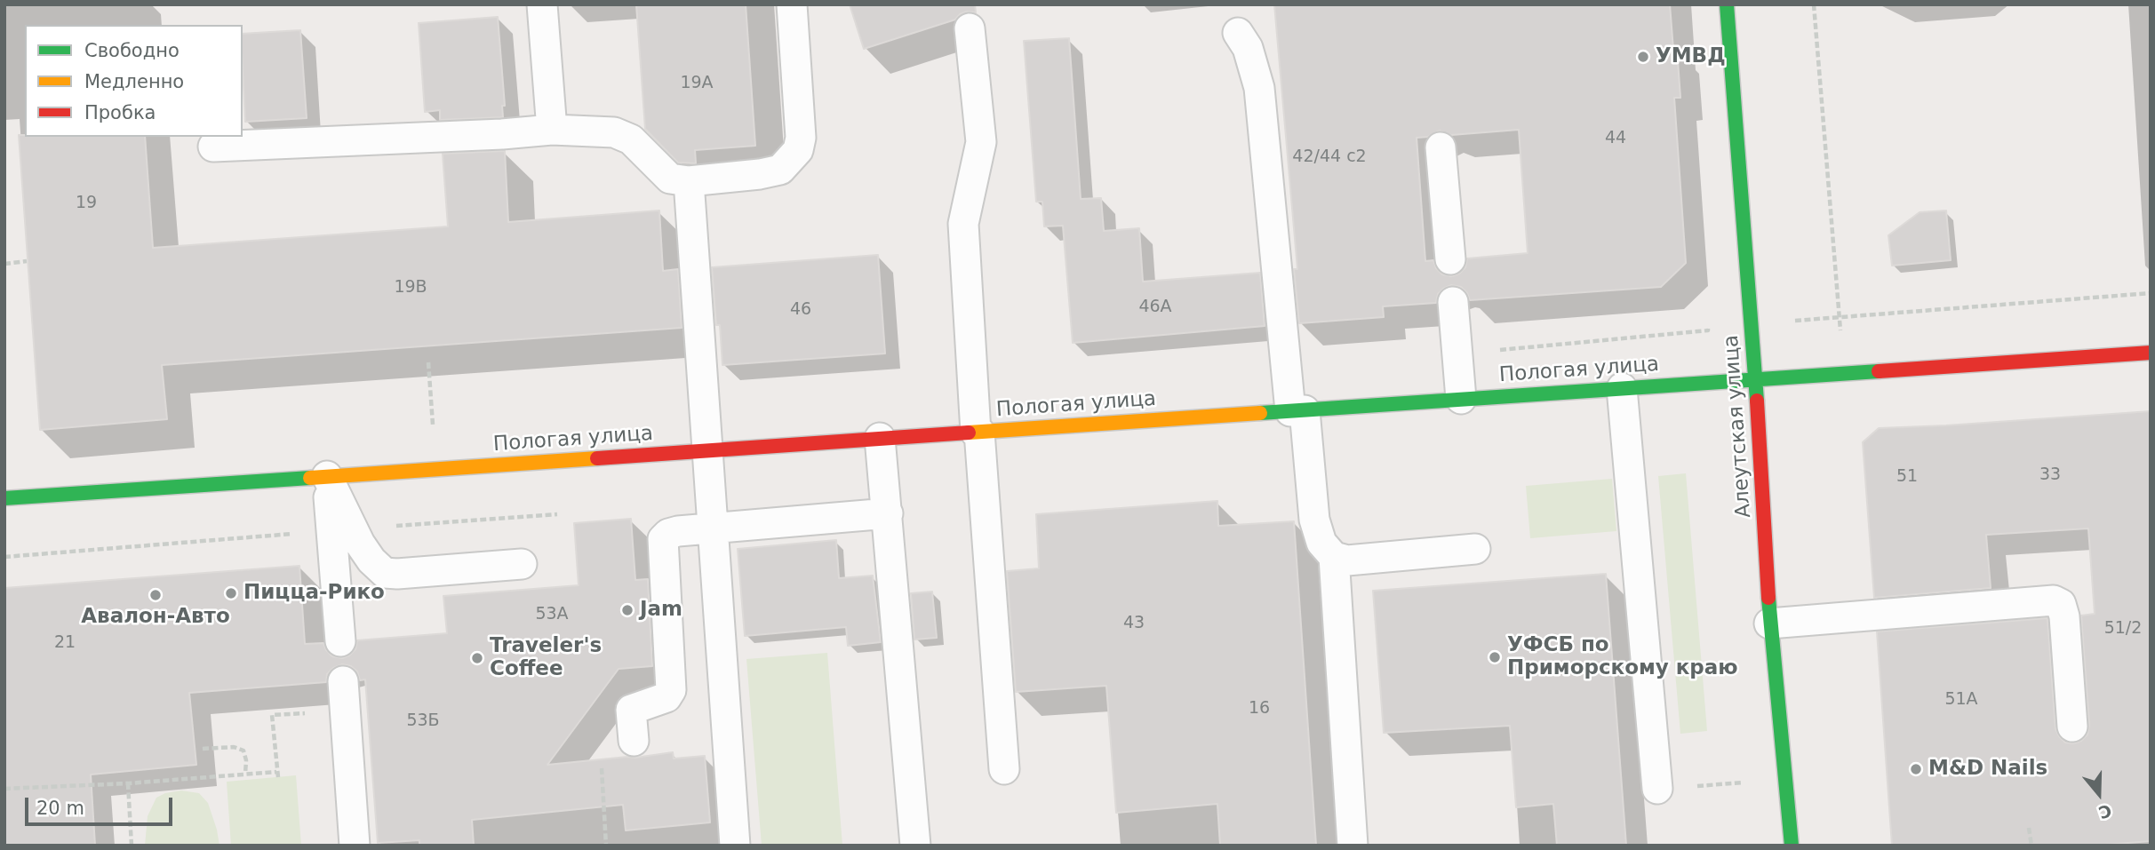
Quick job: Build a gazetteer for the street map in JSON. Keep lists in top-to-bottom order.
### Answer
{
  "streets": {
    "main road": ["Пологая улица", "Алеутская улица"]
  },
  "crossings": [
    ["Пологая улица", "Алеутская улица"]
  ],
  "places": [
    "УМВД",
    "Пицца-Рико",
    "Авалон-Авто",
    "Jam",
    "УФСБ по Приморскому краю",
    "Traveler's Coffee",
    "M&D Nails"
  ],
  "house_numbers": [
    "19А",
    "44",
    "42/44 с2",
    "19",
    "19В",
    "46А",
    "46",
    "33",
    "51",
    "53А",
    "43",
    "51/2",
    "21",
    "51А",
    "16",
    "53Б"
  ],
  "legend": ["Свободно", "Медленно", "Пробка"],
  "scale_bar": "20 m",
  "north": "bottom"
}
